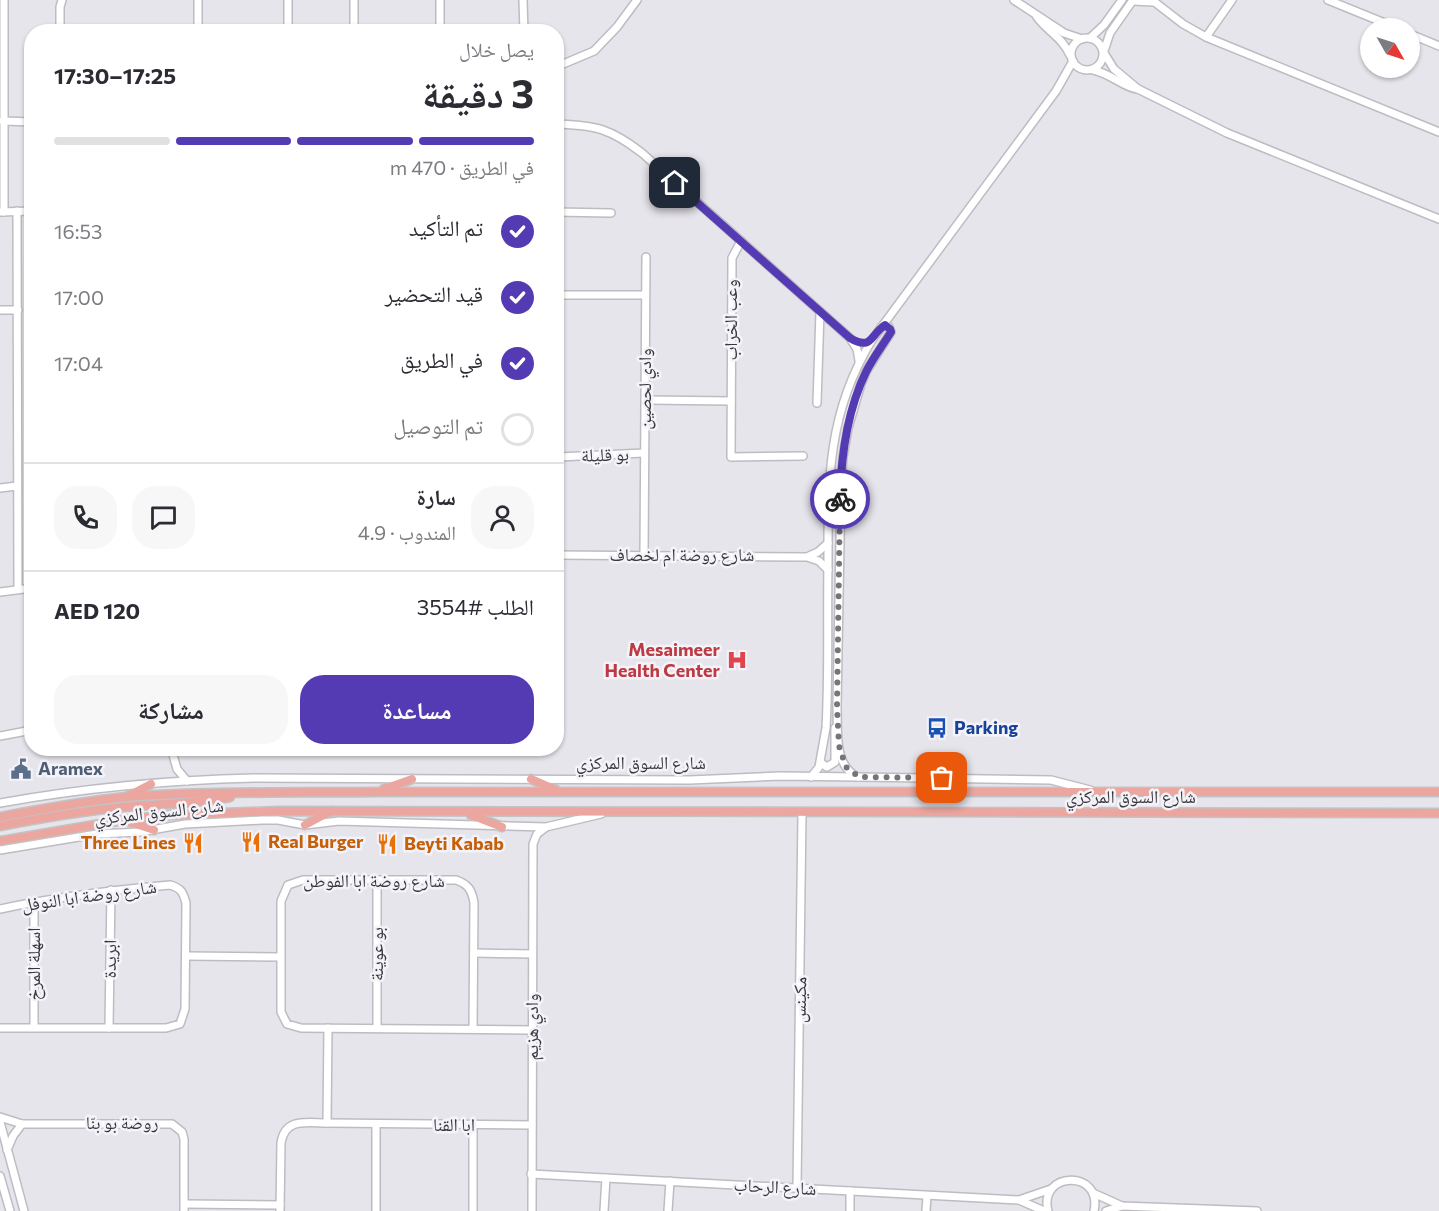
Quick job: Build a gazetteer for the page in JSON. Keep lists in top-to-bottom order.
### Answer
{
  "streets": {
    "main road": ["شارع السوق المركزي"],
    "street": [
      "وعب الخراب",
      "وادي لحصين",
      "بو قليلة",
      "شارع روضة ام لخصاف",
      "شارع روضة ابا الفوطن",
      "شارع روضة ابا النوفل",
      "بو عوينة",
      "ابريدة",
      "اسهلة المرخ",
      "مكينس",
      "وادي هزيم",
      "روضة بو بنّا",
      "ابا القنا",
      "شارع الرحاب"
    ]
  },
  "crossings": [
    ["وادي لحصين", "بو قليلة"],
    ["وادي لحصين", "شارع روضة ام لخصاف"],
    ["شارع السوق المركزي", "مكينس"],
    ["شارع روضة ابا الفوطن", "بو عوينة"],
    ["شارع روضة ابا الفوطن", "وادي هزيم"],
    ["شارع روضة ابا النوفل", "ابريدة"],
    ["شارع روضة ابا النوفل", "اسهلة المرخ"],
    ["مكينس", "شارع الرحاب"],
    ["وادي هزيم", "ابا القنا"],
    ["وادي هزيم", "شارع الرحاب"],
    ["روضة بو بنّا", "ابا القنا"]
  ],
  "places": {
    "hospital": ["Mesaimeer Health Center"],
    "bus stop": ["Parking"],
    "public building": ["Aramex"],
    "restaurant": ["Real Burger", "Three Lines", "Beyti Kabab"]
  },
  "north": "bottom right",
  "page": {
    "heading": ["3 دقيقة", "يصل خلال", "17:25–17:30"],
    "panel": [
      "سارة",
      "المندوب · 4.9",
      "الطلب #3554",
      "AED 120"
    ],
    "bar": "في الطريق · 470 m",
    "list": [
      ["تم التأكيد", "16:53"],
      ["قيد التحضير", "17:00"],
      ["في الطريق", "17:04"],
      "تم التوصيل"
    ],
    "buttons": ["مساعدة", "مشاركة"]
  }
}
